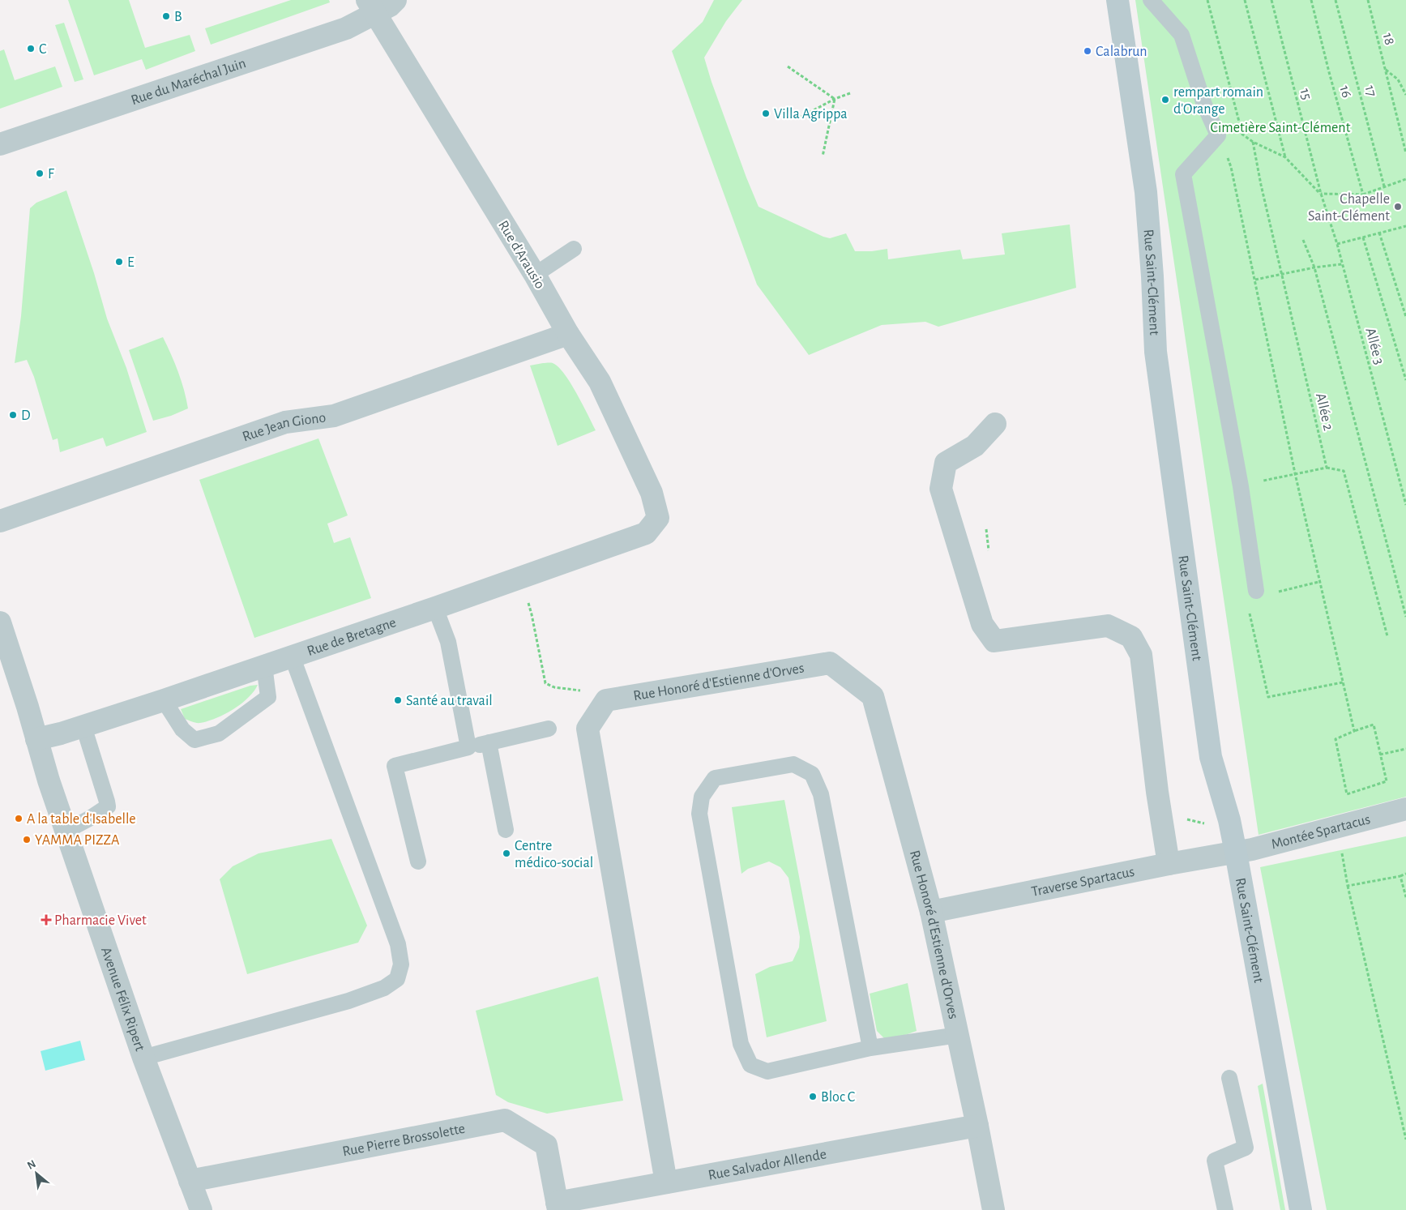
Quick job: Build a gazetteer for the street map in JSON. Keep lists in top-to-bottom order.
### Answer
{
  "streets": {
    "main road": ["Rue Saint-Clément"],
    "street": [
      "Rue du Maréchal Juin",
      "Rue d'Arausio",
      "Rue Jean Giono",
      "Rue de Bretagne",
      "Rue Honoré d'Estienne d'Orves",
      "Montée Spartacus",
      "Traverse Spartacus",
      "Avenue Félix Ripert",
      "Rue Pierre Brossolette",
      "Rue Salvador Allende"
    ],
    "path": [
      "18",
      "17",
      "16",
      "15",
      "Allée 3",
      "Allée 2"
    ]
  },
  "crossings": [
    ["Rue du Maréchal Juin", "Rue d'Arausio"],
    ["15", "Allée 3"],
    ["Rue d'Arausio", "Rue Jean Giono"],
    ["Rue d'Arausio", "Rue de Bretagne"],
    ["Rue Saint-Clément", "Montée Spartacus"],
    ["Rue Saint-Clément", "Traverse Spartacus"],
    ["Rue de Bretagne", "Avenue Félix Ripert"],
    ["Rue Honoré d'Estienne d'Orves", "Traverse Spartacus"],
    ["Rue Honoré d'Estienne d'Orves", "Rue Salvador Allende"],
    ["Montée Spartacus", "Traverse Spartacus"],
    ["Avenue Félix Ripert", "Rue Pierre Brossolette"],
    ["Rue Pierre Brossolette", "Rue Salvador Allende"]
  ],
  "parks": ["Cimetière Saint-Clément"],
  "places": {
    "other": [
      "B",
      "C",
      "Calabrun",
      "rempart romain d'Orange",
      "Villa Agrippa",
      "F",
      "Chapelle Saint-Clément",
      "E",
      "D",
      "Santé au travail",
      "A la table d'Isabelle",
      "YAMMA PIZZA",
      "Centre médico-social",
      "Bloc C"
    ],
    "health": ["Pharmacie Vivet"]
  },
  "north": "top left"
}
